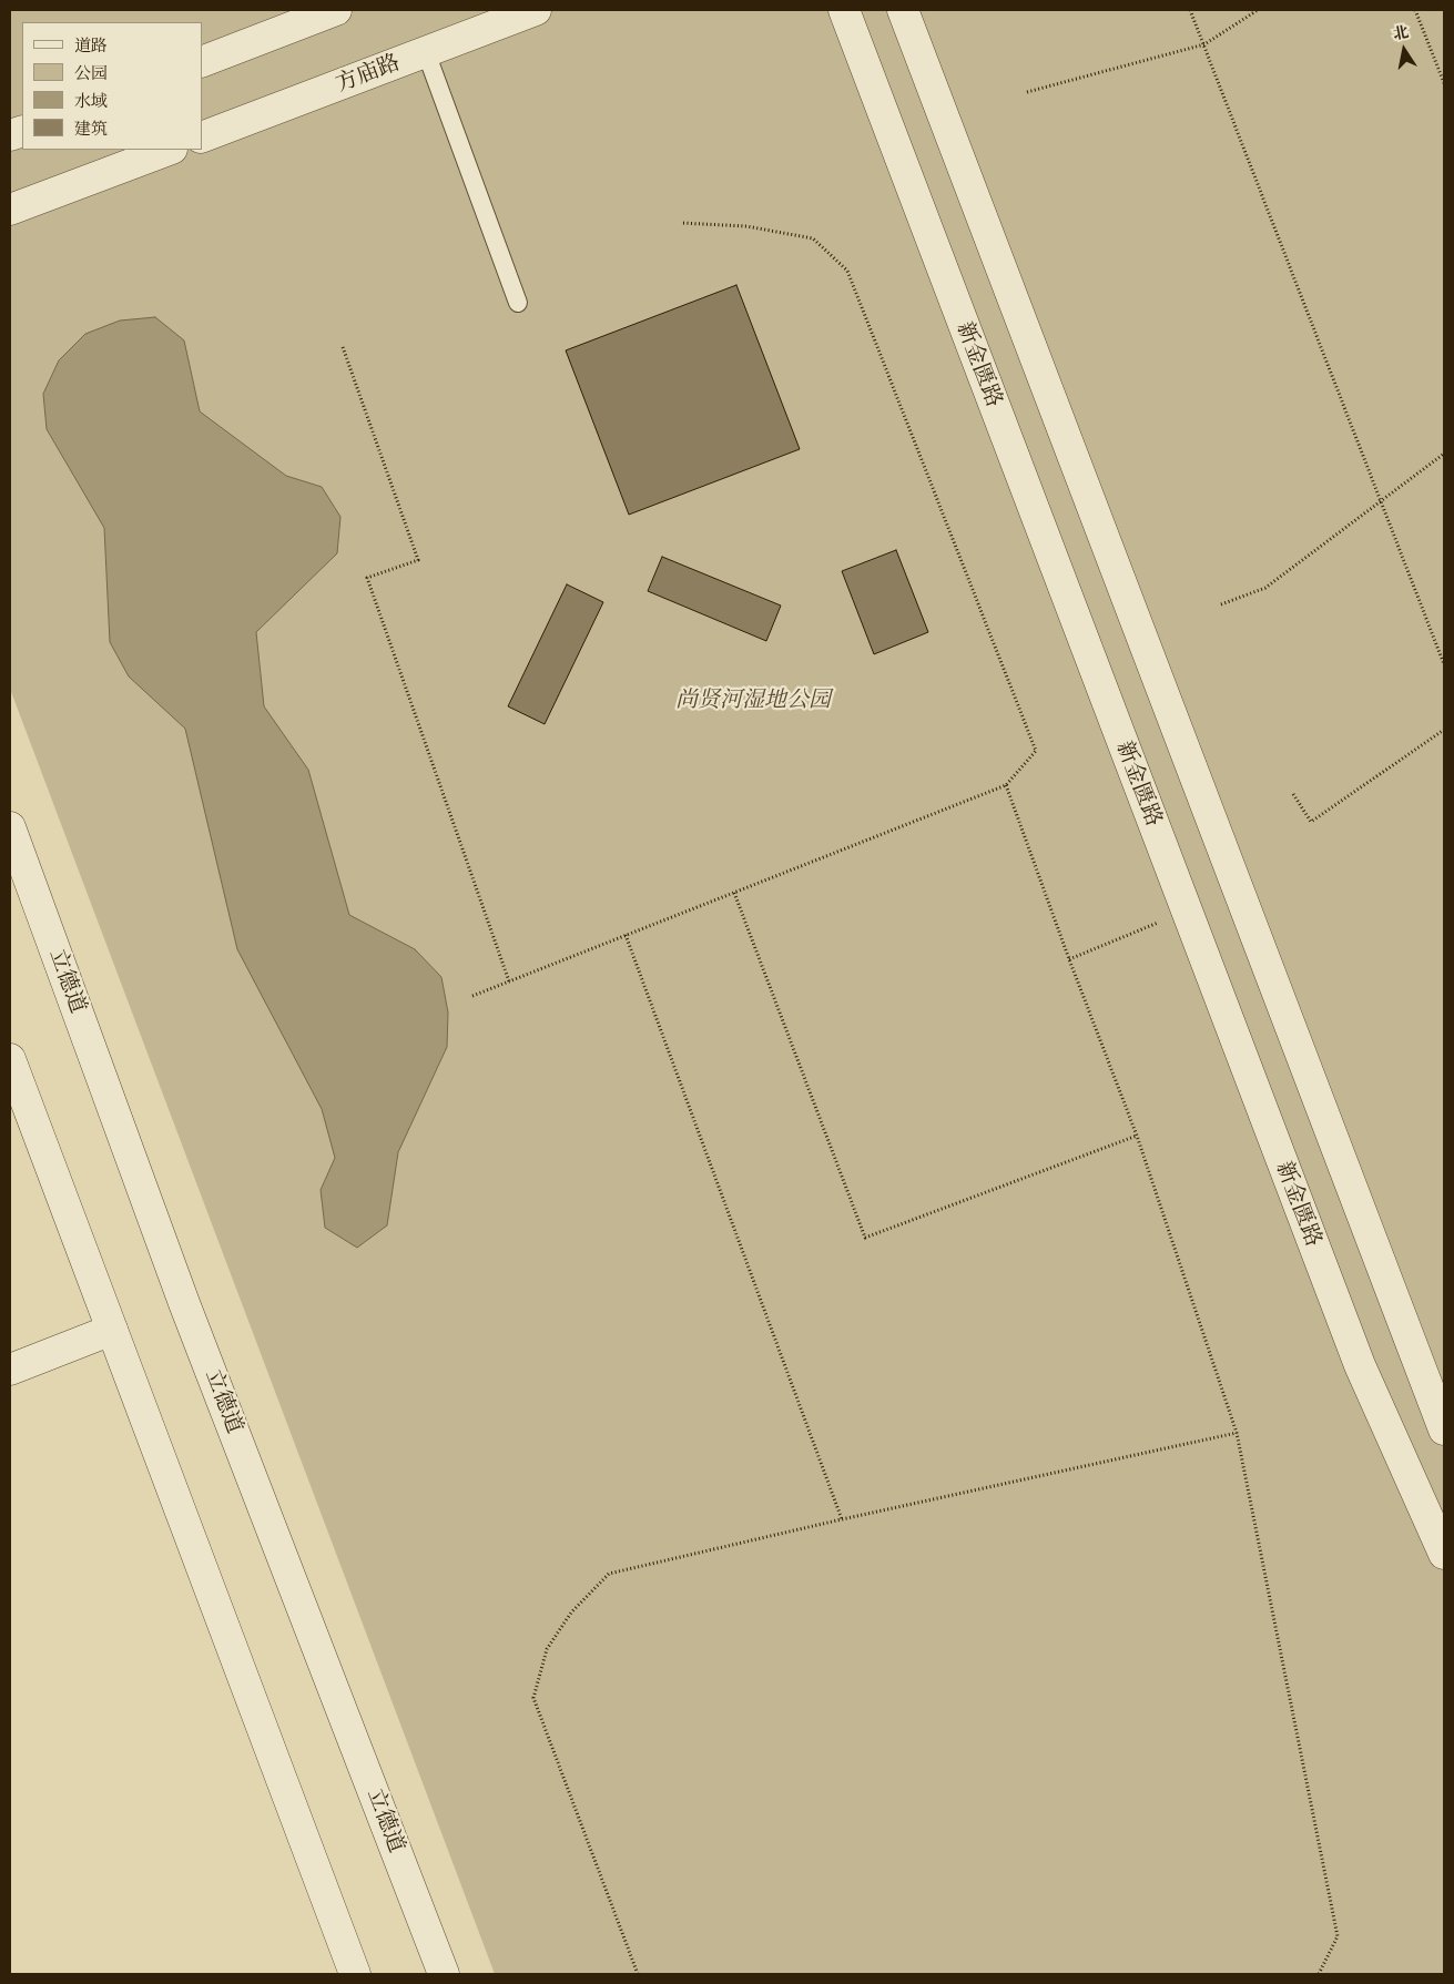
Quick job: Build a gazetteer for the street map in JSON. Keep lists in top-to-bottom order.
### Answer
{
  "streets": {
    "street": ["方庙路", "新金匮路", "立德道"]
  },
  "parks": ["尚贤河湿地公园"],
  "legend": [
    "道路",
    "公园",
    "水域",
    "建筑"
  ],
  "north": "top"
}
